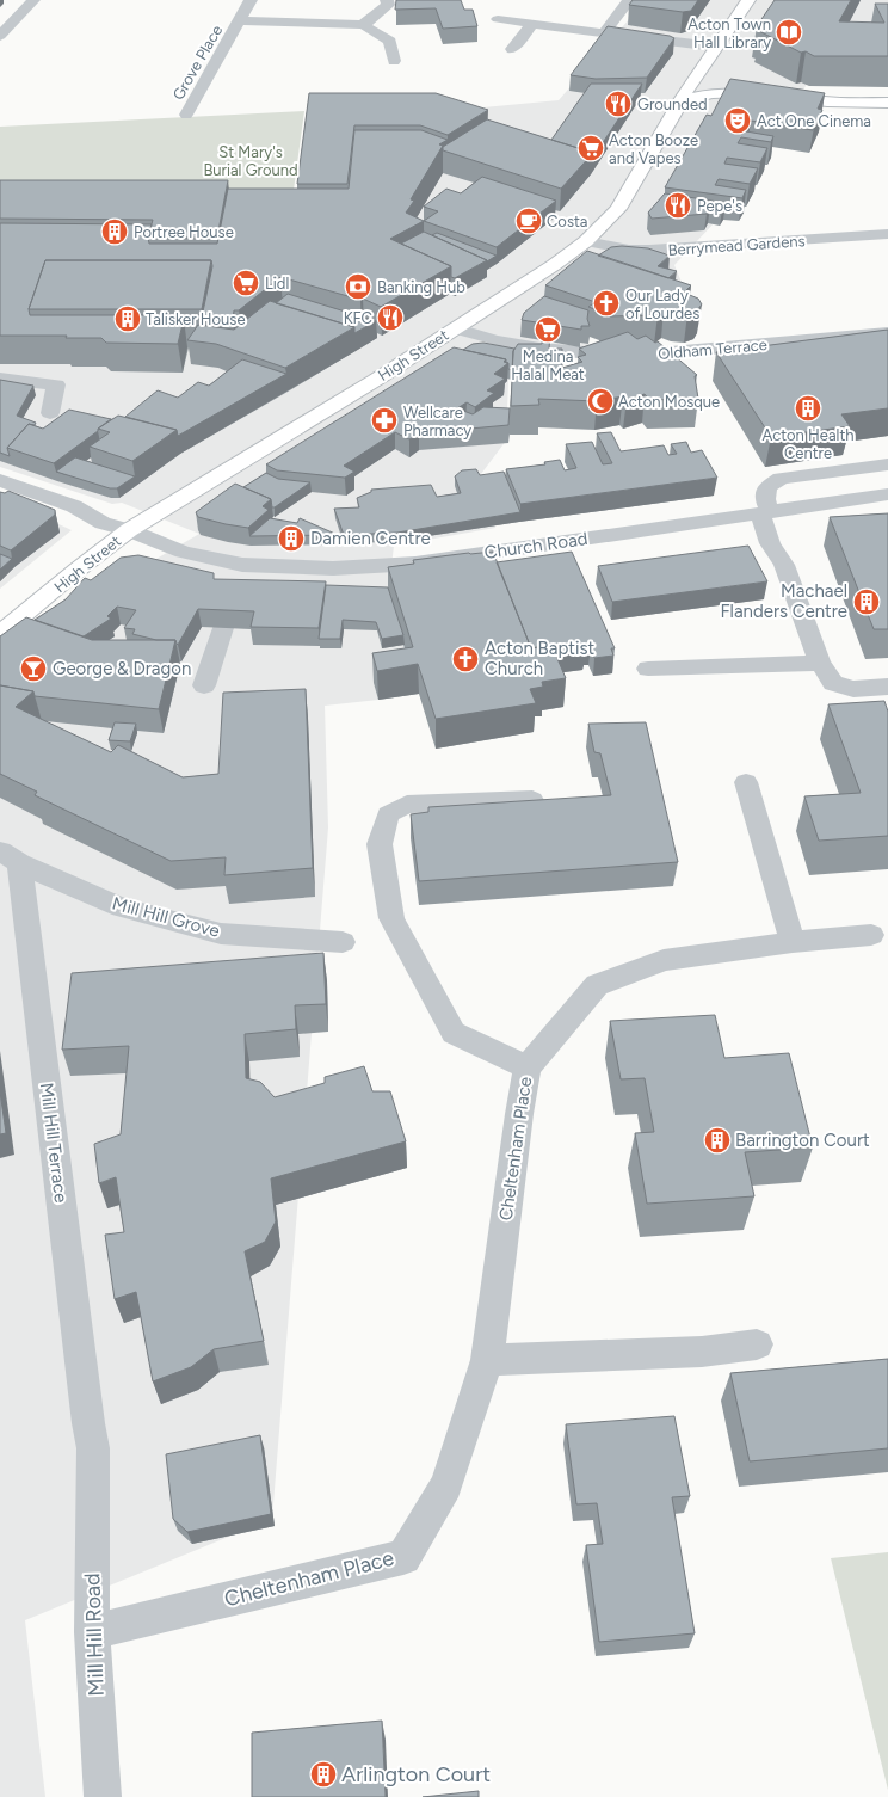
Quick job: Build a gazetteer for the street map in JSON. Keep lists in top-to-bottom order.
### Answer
{
  "streets": {
    "main road": ["High Street"],
    "street": [
      "Grove Place",
      "Berrymead Gardens",
      "Oldham Terrace",
      "Church Road",
      "Mill Hill Grove",
      "Mill Hill Terrace",
      "Cheltenham Place",
      "Mill Hill Road"
    ]
  },
  "crossings": [
    ["Berrymead Gardens", "High Street"],
    ["Oldham Terrace", "High Street"],
    ["High Street", "Church Road"],
    ["Mill Hill Grove", "Mill Hill Terrace"],
    ["Mill Hill Terrace", "Mill Hill Road"],
    ["Cheltenham Place", "Mill Hill Road"]
  ],
  "parks": ["St Mary's Burial Ground"],
  "places": {
    "library": ["Acton Town Hall Library"],
    "restaurant": ["Grounded", "Pepe's", "KFC"],
    "theatre": ["Act One Cinema"],
    "supermarket": ["Acton Booze and Vapes", "Lidl", "Medina Halal Meat"],
    "cafe": ["Costa"],
    "building": [
      "Portree House",
      "Talisker House",
      "Acton Health Centre",
      "Damien Centre",
      "Machael Flanders Centre",
      "Barrington Court",
      "Arlington Court"
    ],
    "bank": ["Banking Hub"],
    "church": ["Our Lady of Lourdes", "Acton Baptist Church"],
    "mosque": ["Acton Mosque"],
    "pharmacy": ["Wellcare Pharmacy"],
    "bar": ["George & Dragon"]
  }
}
